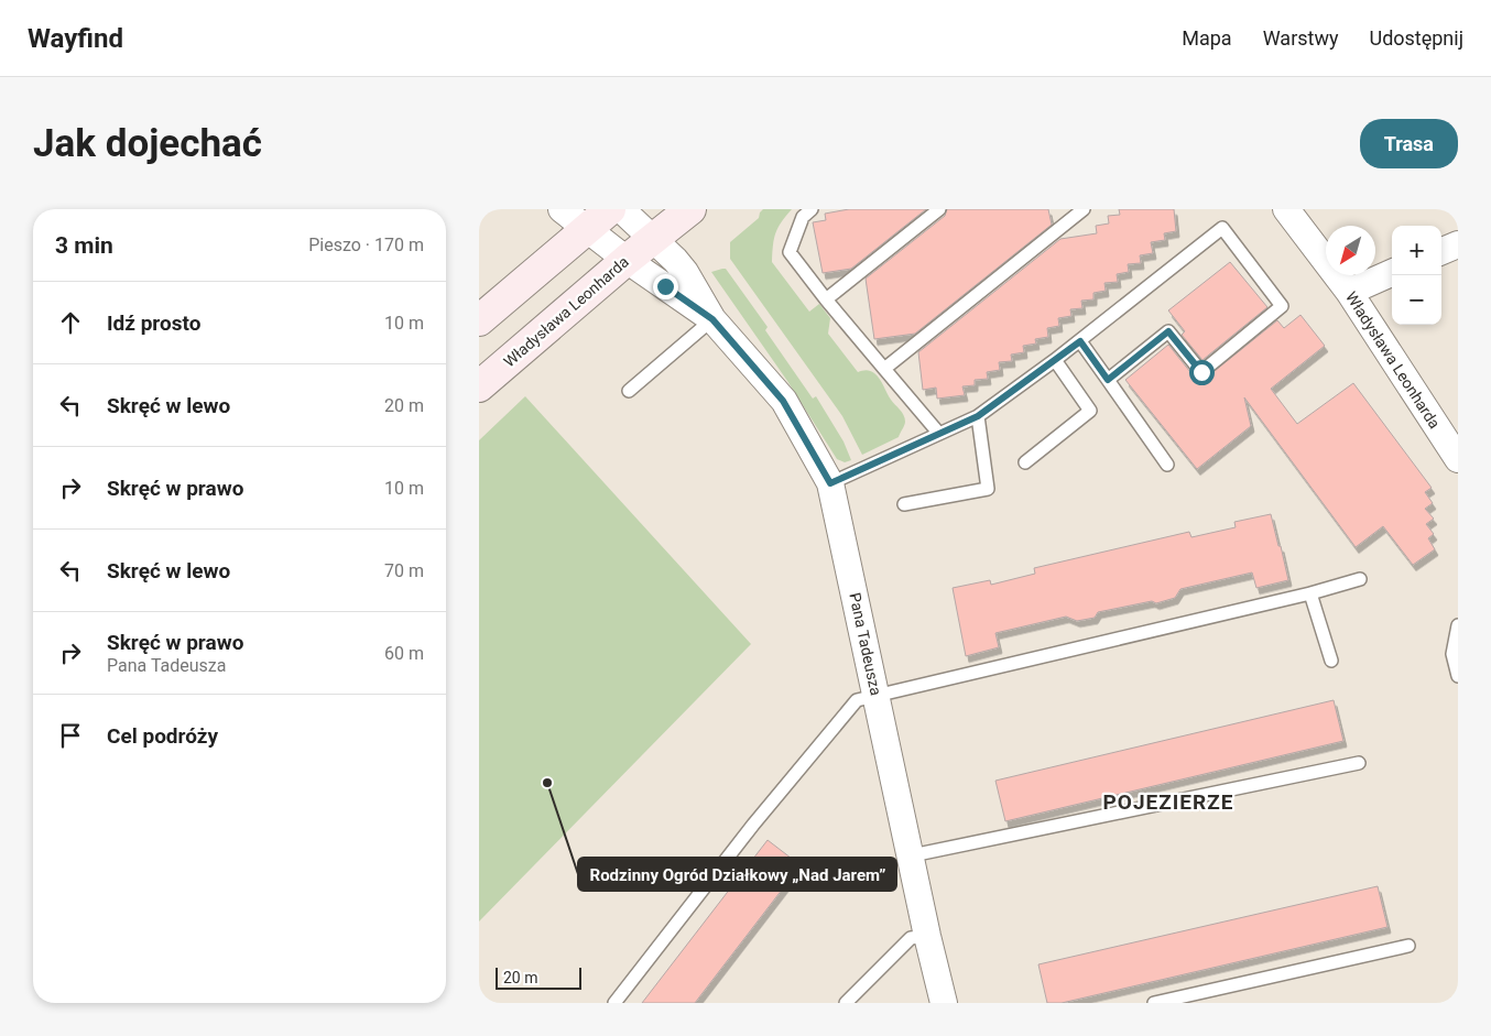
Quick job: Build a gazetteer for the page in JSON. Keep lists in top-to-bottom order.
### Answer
{
  "streets": {
    "main road": ["Władysława Leonharda"],
    "street": ["Pana Tadeusza"]
  },
  "crossings": [
    ["Władysława Leonharda", "Pana Tadeusza"]
  ],
  "districts": ["POJEZIERZE"],
  "places": ["Rodzinny Ogród Działkowy „Nad Jarem”"],
  "scale_bar": "20 m",
  "north": "bottom left",
  "page": {
    "header": "Wayfind",
    "nav": ["Mapa", "Warstwy", "Udostępnij"],
    "buttons": "Trasa",
    "title": "Jak dojechać",
    "heading": ["3 min", "Pieszo · 170 m"],
    "map_buttons": ["+", "−"],
    "list": [
      ["Idź prosto", "10 m"],
      ["Skręć w lewo", "20 m"],
      ["Skręć w prawo", "10 m"],
      ["Skręć w lewo", "70 m"],
      ["Skręć w prawo", "Pana Tadeusza", "60 m"],
      "Cel podróży"
    ],
    "scale": "20 m"
  }
}
